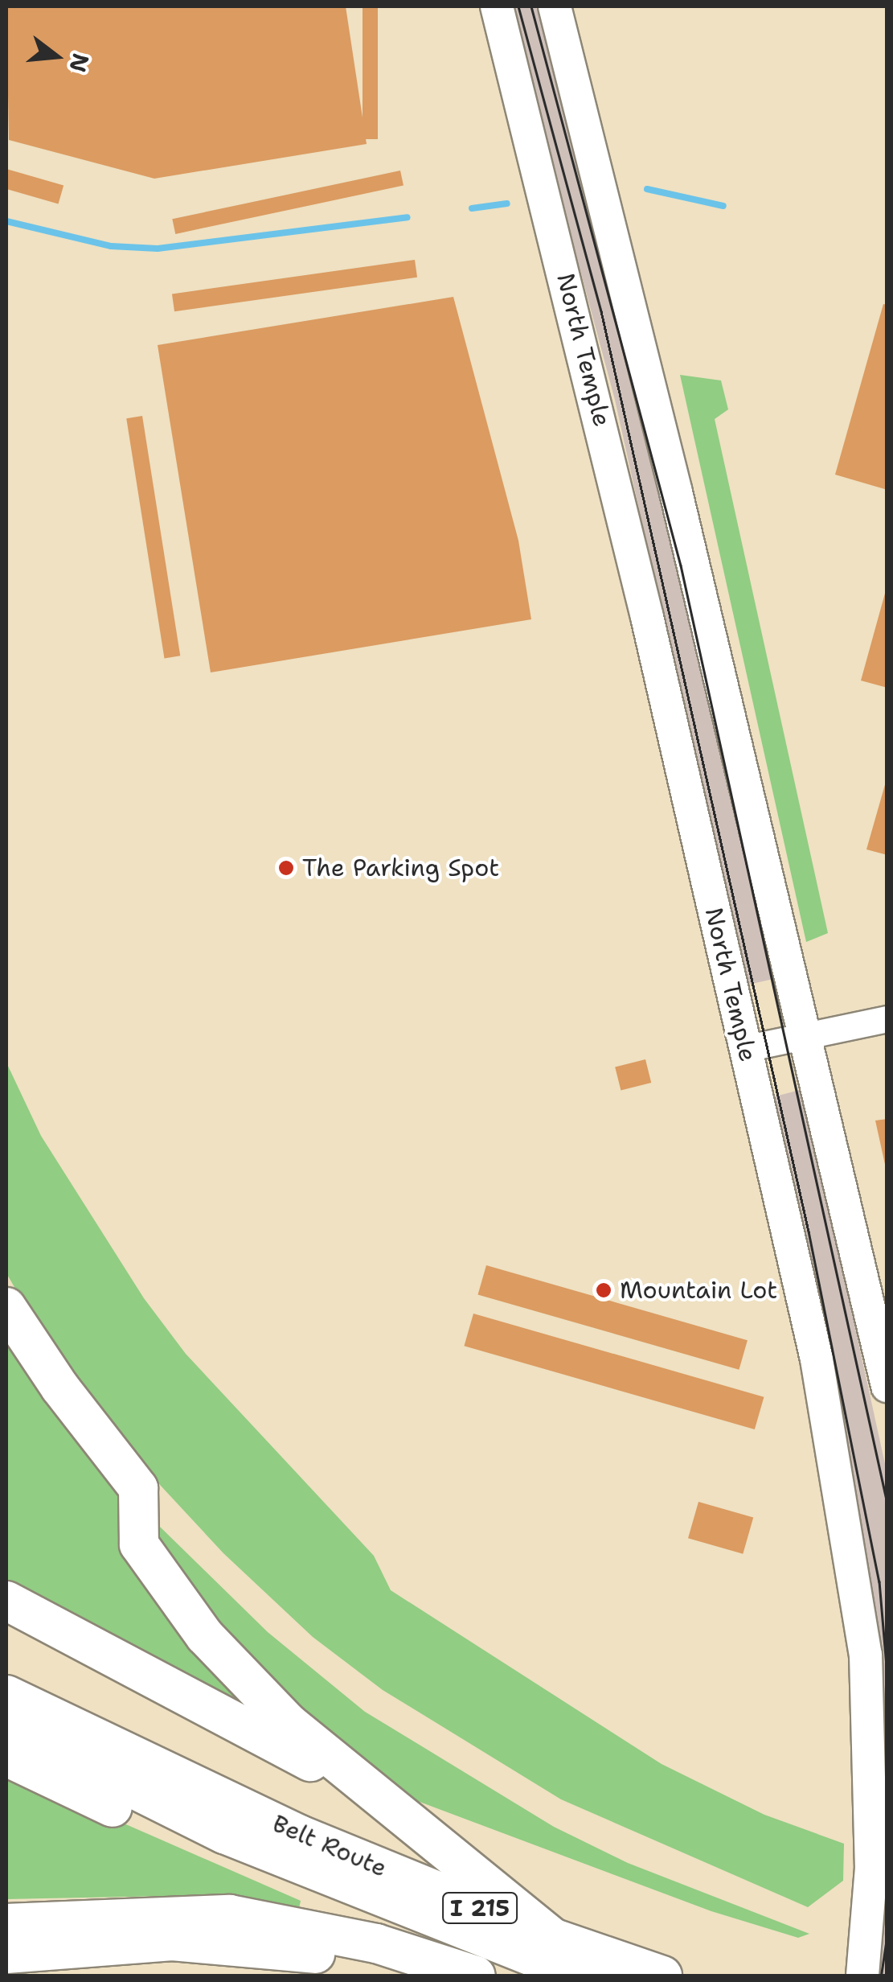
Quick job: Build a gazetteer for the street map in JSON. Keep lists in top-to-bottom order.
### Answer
{
  "streets": {
    "highway": ["Belt Route", "I 215"],
    "main road": ["North Temple"]
  },
  "places": ["The Parking Spot", "Mountain Lot"],
  "north": "right"
}
